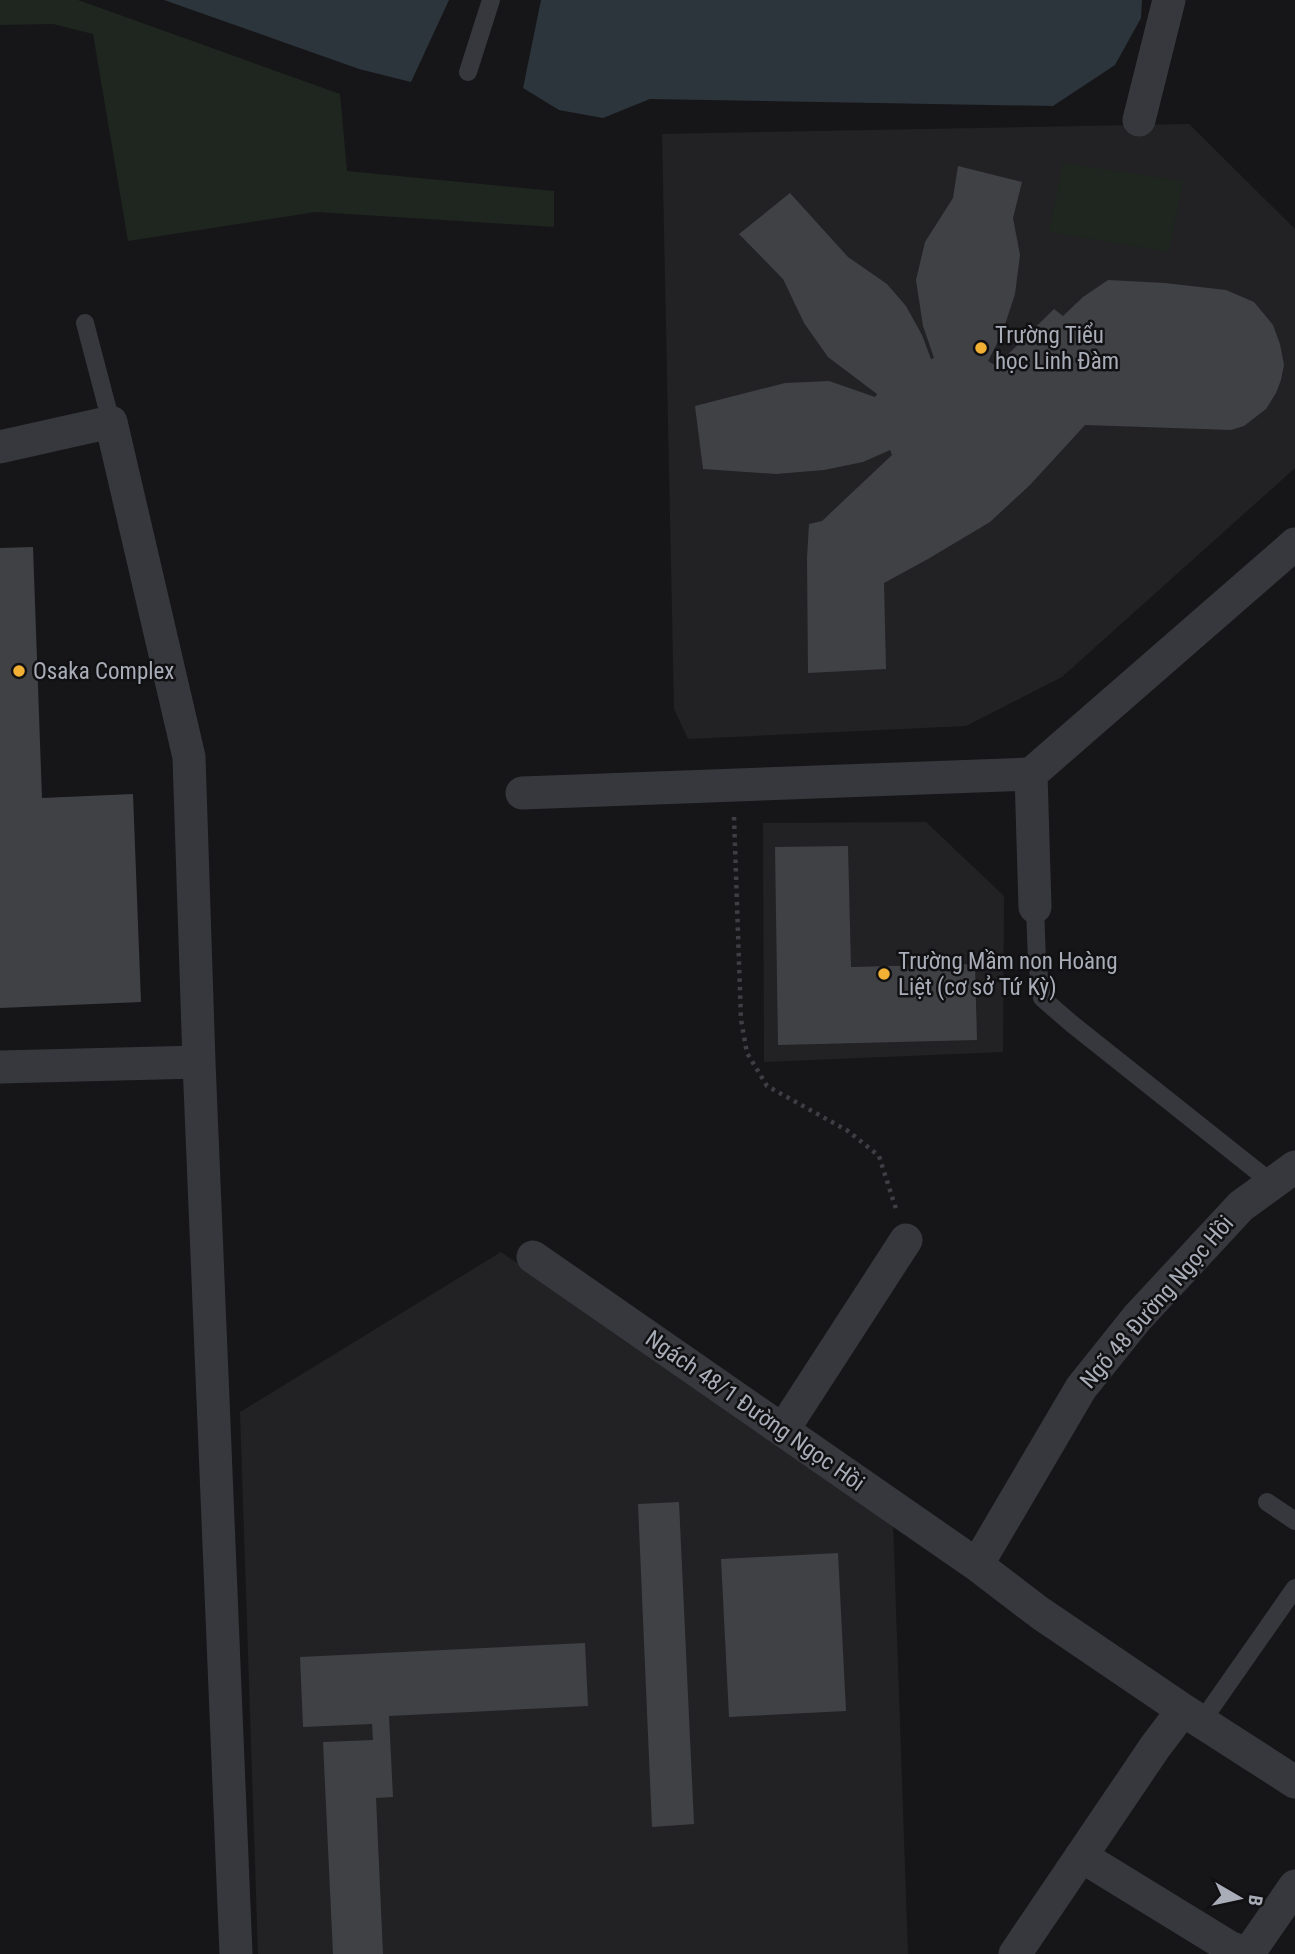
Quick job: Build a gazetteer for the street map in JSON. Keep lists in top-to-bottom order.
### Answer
{
  "streets": {
    "street": ["Ngõ 48 Đường Ngọc Hồi", "Ngách 48/1 Đường Ngọc Hồi"]
  },
  "crossings": [
    ["Ngõ 48 Đường Ngọc Hồi", "Ngách 48/1 Đường Ngọc Hồi"]
  ],
  "places": ["Trường Tiểu học Linh Đàm", "Osaka Complex", "Trường Mầm non Hoàng Liệt (cơ sở Tứ Kỳ)"],
  "north": "right"
}
